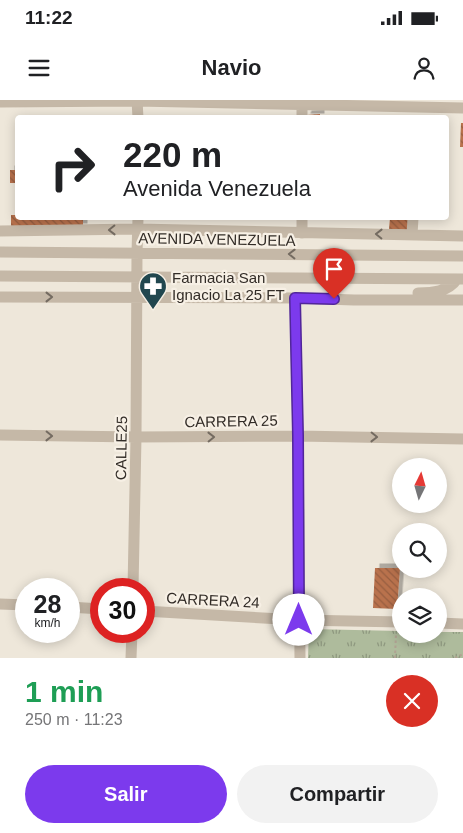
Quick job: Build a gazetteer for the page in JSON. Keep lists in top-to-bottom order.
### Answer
{
  "streets": {
    "street": [
      "AVENIDA VENEZUELA",
      "CARRERA 25",
      "CALLE25",
      "CARRERA 24"
    ]
  },
  "crossings": [
    ["AVENIDA VENEZUELA", "CALLE25"],
    ["CARRERA 25", "CALLE25"]
  ],
  "one_way": ["CARRERA 25"],
  "places": {
    "pharmacy": ["Farmacia San Ignacio La 25 FT"]
  },
  "north": "top",
  "page": {
    "status": "11:22",
    "header": "Navio",
    "turn": ["220 m", "Avenida Venezuela"],
    "speed": "28 km/h",
    "limit": "30",
    "heading": ["1 min", "250 m · 11:23"],
    "buttons": ["Salir", "Compartir"]
  }
}
